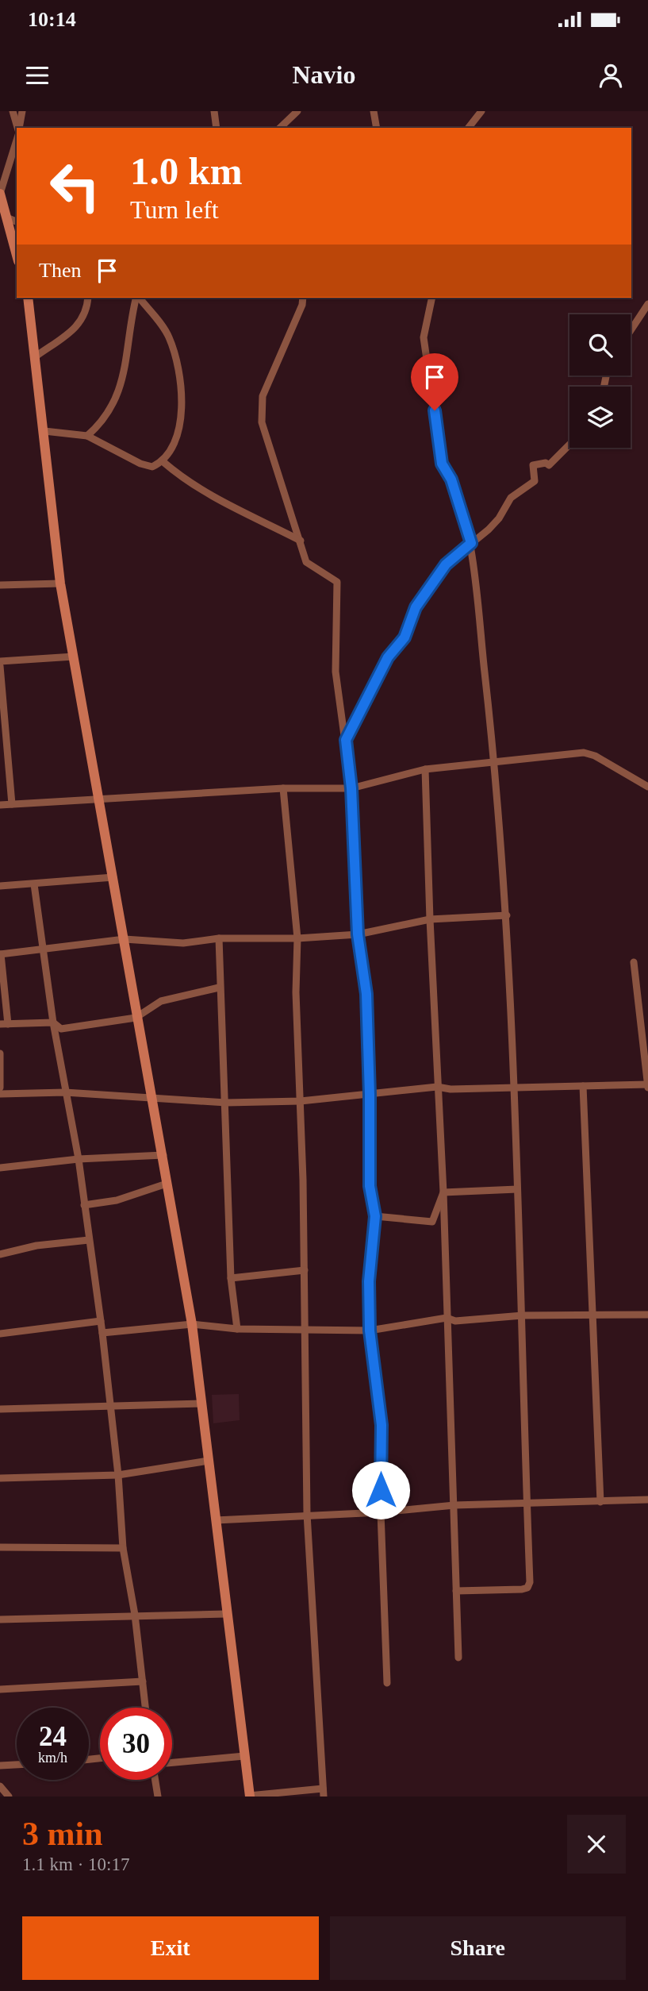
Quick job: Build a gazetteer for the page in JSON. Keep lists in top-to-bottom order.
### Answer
{
  "page": {
    "status": "10:14",
    "header": "Navio",
    "turn": ["1.0 km", "Turn left"],
    "then": "Then",
    "speed": "24 km/h",
    "limit": "30",
    "heading": ["3 min", "1.1 km · 10:17"],
    "buttons": ["Exit", "Share"]
  }
}
